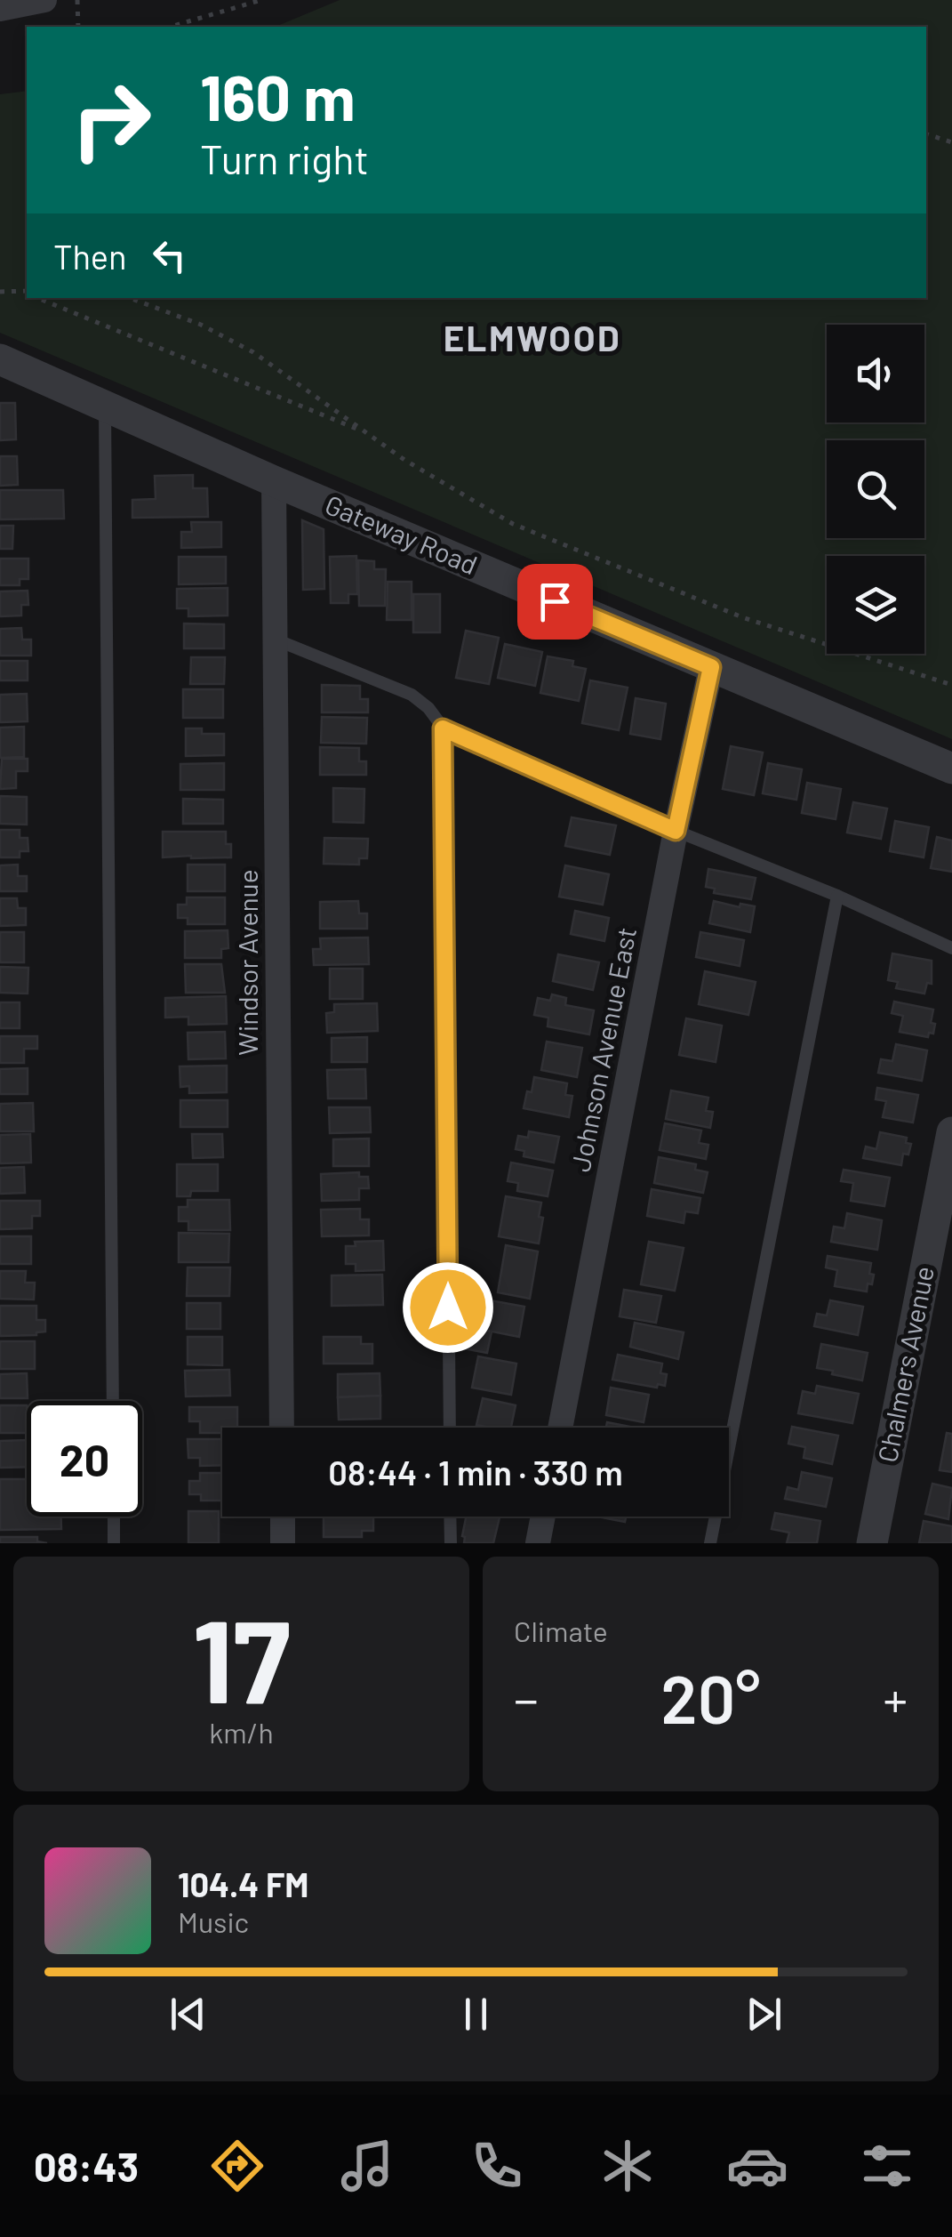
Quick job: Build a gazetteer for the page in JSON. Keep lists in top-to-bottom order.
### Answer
{
  "streets": {
    "street": [
      "Gateway Road",
      "Windsor Avenue",
      "Johnson Avenue East",
      "Chalmers Avenue"
    ]
  },
  "crossings": [
    ["Gateway Road", "Windsor Avenue"],
    ["Gateway Road", "Johnson Avenue East"]
  ],
  "districts": ["ELMWOOD"],
  "page": {
    "turn": ["160 m", "Turn right"],
    "then": "Then",
    "limit": "20",
    "trip": "08:44 · 1 min · 330 m",
    "tile": [
      ["17", "km/h"],
      "Climate"
    ],
    "heat": ["−", "20°", "+"],
    "song": ["104.4 FM", "Music"],
    "tabs": "08:43"
  }
}
